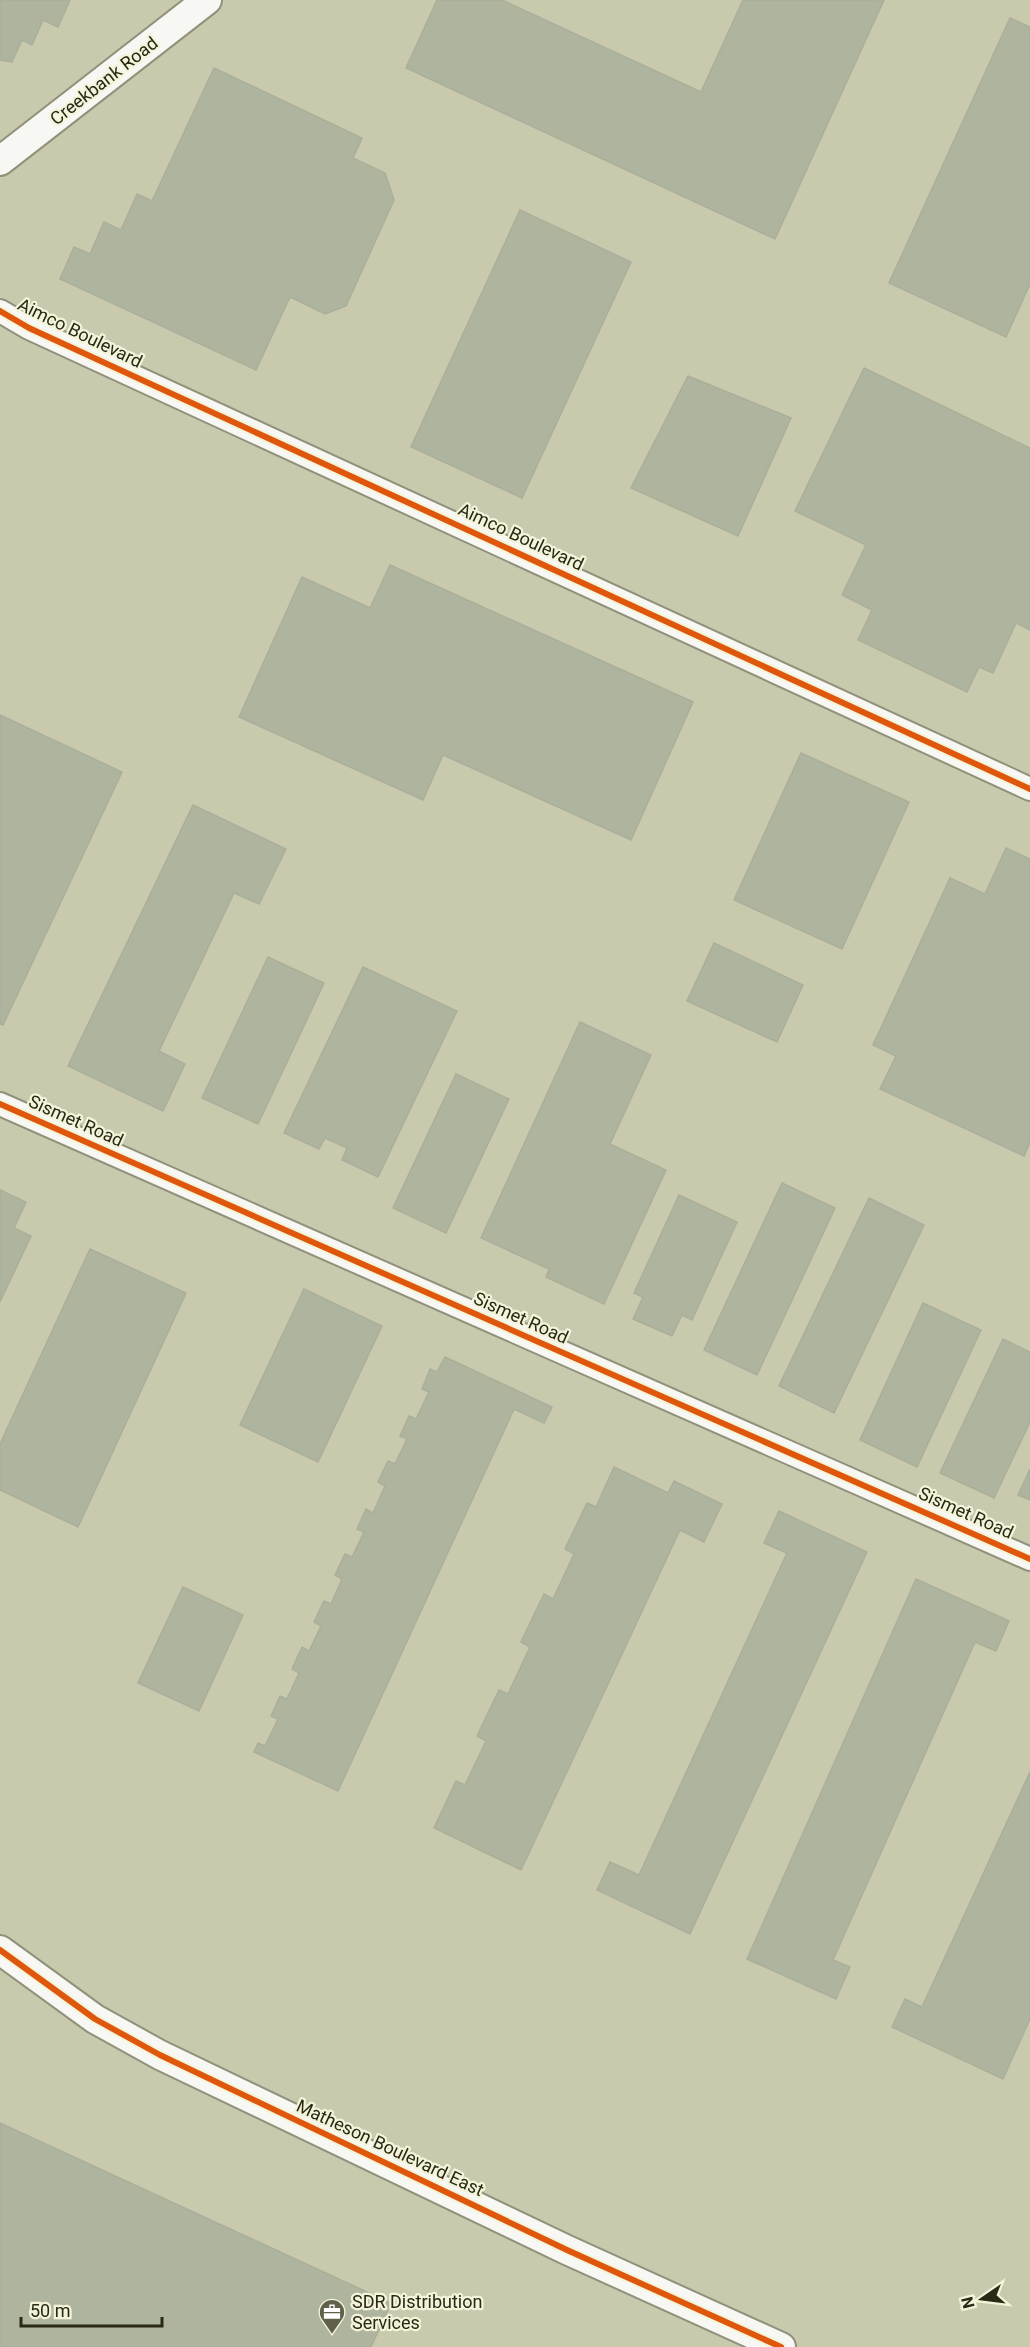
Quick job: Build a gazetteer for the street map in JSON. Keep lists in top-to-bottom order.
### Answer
{
  "streets": {
    "street": [
      "Creekbank Road",
      "Aimco Boulevard",
      "Sismet Road",
      "Matheson Boulevard East"
    ]
  },
  "places": {
    "office": ["SDR Distribution Services"]
  },
  "scale_bar": "50 m",
  "north": "left"
}
